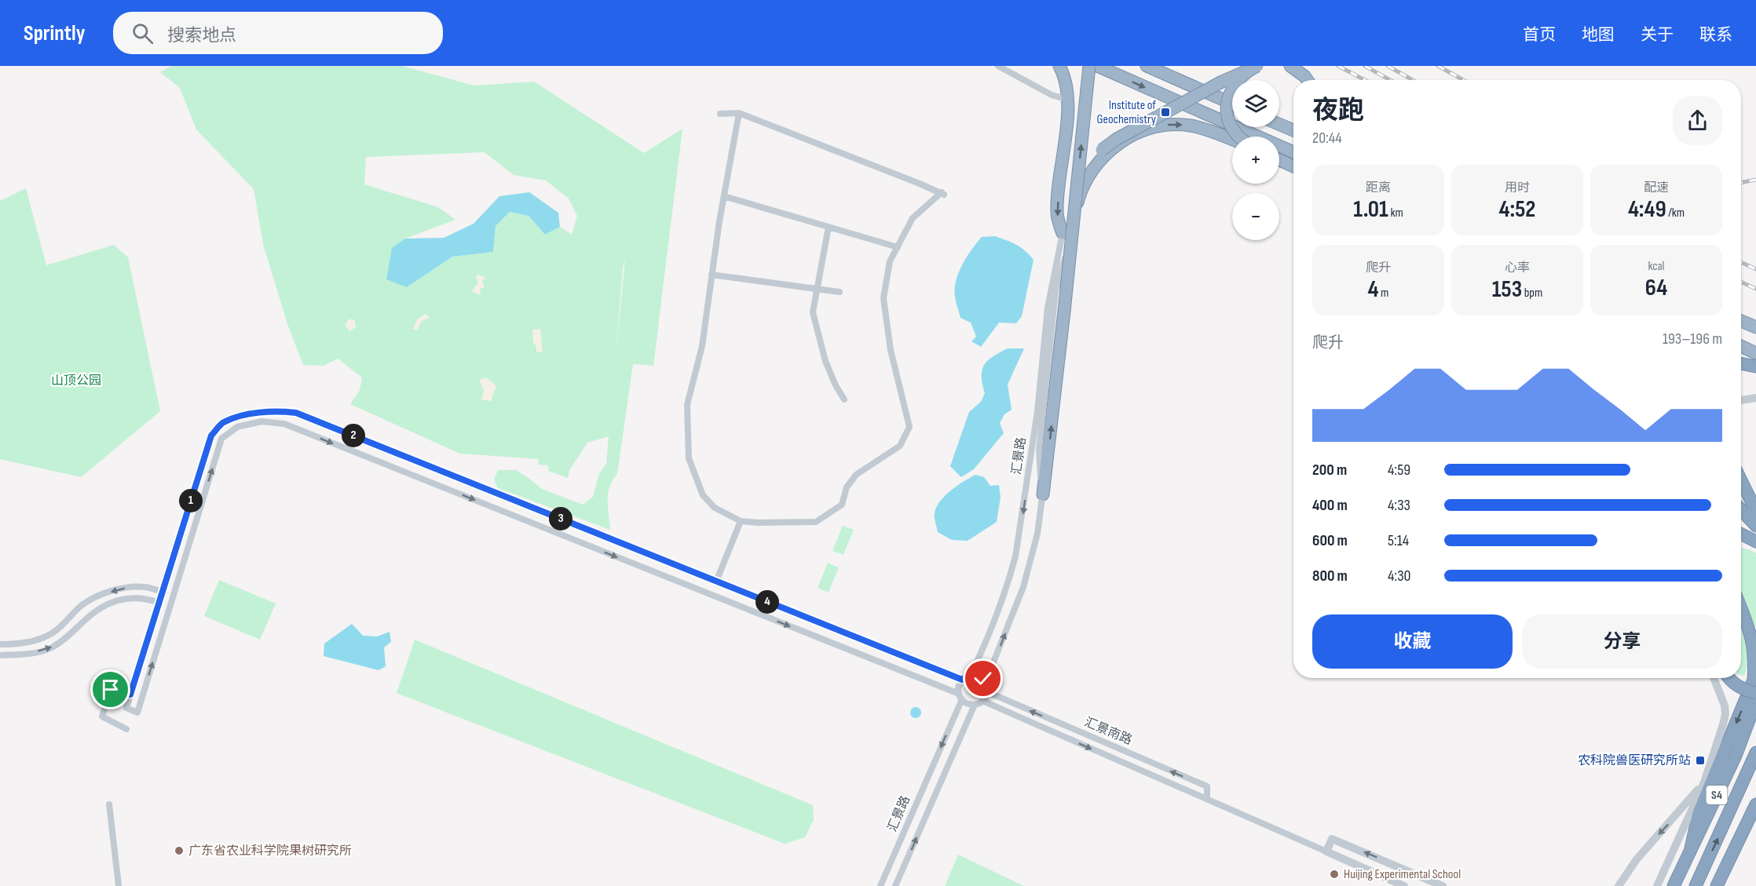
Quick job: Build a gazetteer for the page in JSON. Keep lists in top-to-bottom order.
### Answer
{
  "streets": {
    "highway": ["S4"],
    "street": ["汇景路", "汇景南路"]
  },
  "crossings": [
    ["汇景路", "汇景南路"]
  ],
  "parks": ["山顶公园"],
  "places": {
    "transit": ["Institute of Geochemistry", "农科院兽医研究所站"],
    "other": ["广东省农业科学院果树研究所", "Huijing Experimental School"]
  },
  "page": {
    "header": "Sprintly",
    "search": "搜索地点",
    "nav": [
      "首页",
      "地图",
      "关于",
      "联系"
    ],
    "map_buttons": ["+", "−"],
    "heading": ["夜跑", "20:44"],
    "stats": [
      ["距离", "1.01 km"],
      ["用时", "4:52"],
      ["配速", "4:49 /km"],
      ["爬升", "4 m"],
      ["心率", "153 bpm"],
      ["kcal", "64"]
    ],
    "chart": ["爬升", "193–196 m"],
    "pins": [
      "2",
      "1",
      "3",
      "4"
    ],
    "list": [
      {
        "name": "200 m",
        "note": "4:59"
      },
      {
        "name": "400 m",
        "note": "4:33"
      },
      {
        "name": "600 m",
        "note": "5:14"
      },
      {
        "name": "800 m",
        "note": "4:30"
      }
    ],
    "buttons": ["收藏", "分享"]
  }
}
